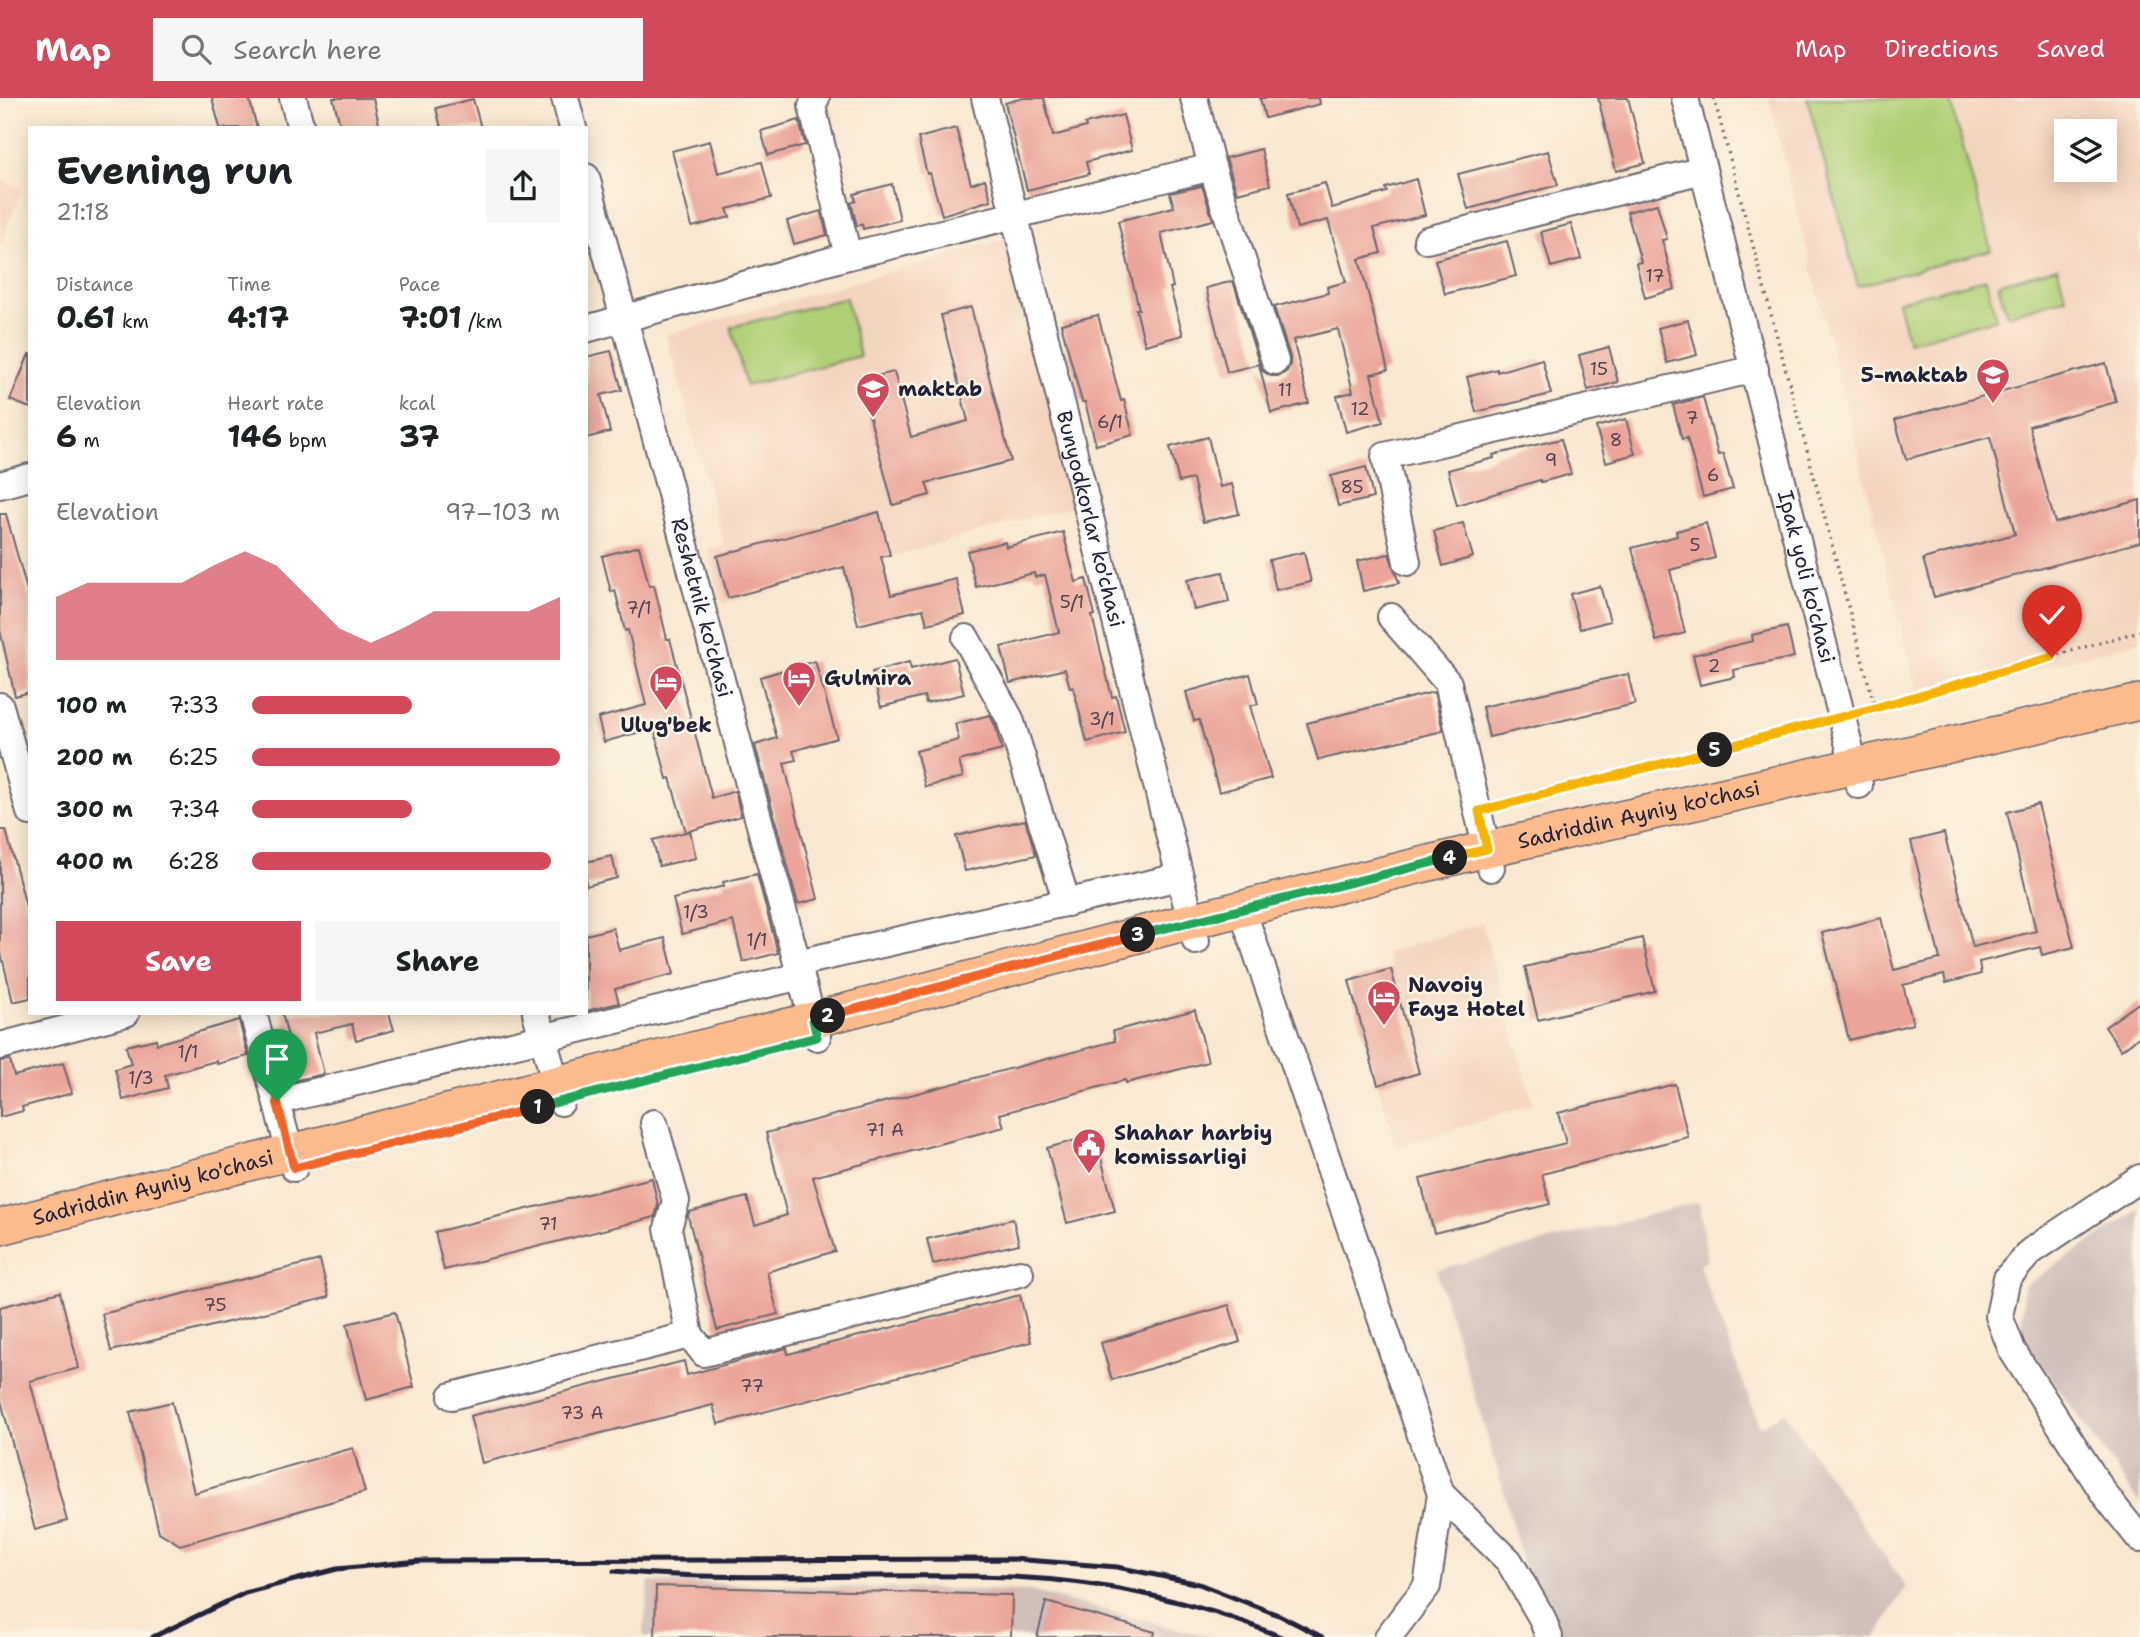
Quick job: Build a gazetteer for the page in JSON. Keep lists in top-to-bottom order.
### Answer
{
  "streets": {
    "main road": ["Sadriddin Ayniy ko'chasi"],
    "street": ["Bunyodkorlar ko'chasi", "Ipak yoli ko'chasi", "Reshetnik ko'chasi"]
  },
  "crossings": [
    ["Bunyodkorlar ko'chasi", "Sadriddin Ayniy ko'chasi"],
    ["Ipak yoli ko'chasi", "Sadriddin Ayniy ko'chasi"],
    ["Reshetnik ko'chasi", "Sadriddin Ayniy ko'chasi"]
  ],
  "places": {
    "school or university": ["5-maktab", "maktab"],
    "hotel": ["Gulmira", "Ulug'bek", "Navoiy Fayz Hotel"],
    "public building": ["Shahar harbiy komissarligi"]
  },
  "house_numbers": [
    "17",
    "15",
    "11",
    "12",
    "7",
    "6/1",
    "8",
    "9",
    "6",
    "85",
    "5",
    "5/1",
    "7/1",
    "2",
    "3/1",
    "1/3",
    "1/1",
    "1/1",
    "1/3",
    "71 А",
    "71",
    "75",
    "77",
    "73 А"
  ],
  "page": {
    "header": "Map",
    "search": "Search here",
    "nav": ["Map", "Directions", "Saved"],
    "heading": ["Evening run", "21:18"],
    "stats": [
      ["Distance", "0.61 km"],
      ["Time", "4:17"],
      ["Pace", "7:01 /km"],
      ["Elevation", "6 m"],
      ["Heart rate", "146 bpm"],
      ["kcal", "37"]
    ],
    "chart": ["Elevation", "97–103 m"],
    "list": [
      {
        "name": "100 m",
        "note": "7:33"
      },
      {
        "name": "200 m",
        "note": "6:25"
      },
      {
        "name": "300 m",
        "note": "7:34"
      },
      {
        "name": "400 m",
        "note": "6:28"
      }
    ],
    "pins": [
      "5",
      "4",
      "3",
      "2",
      "1"
    ],
    "buttons": ["Save", "Share"]
  }
}
